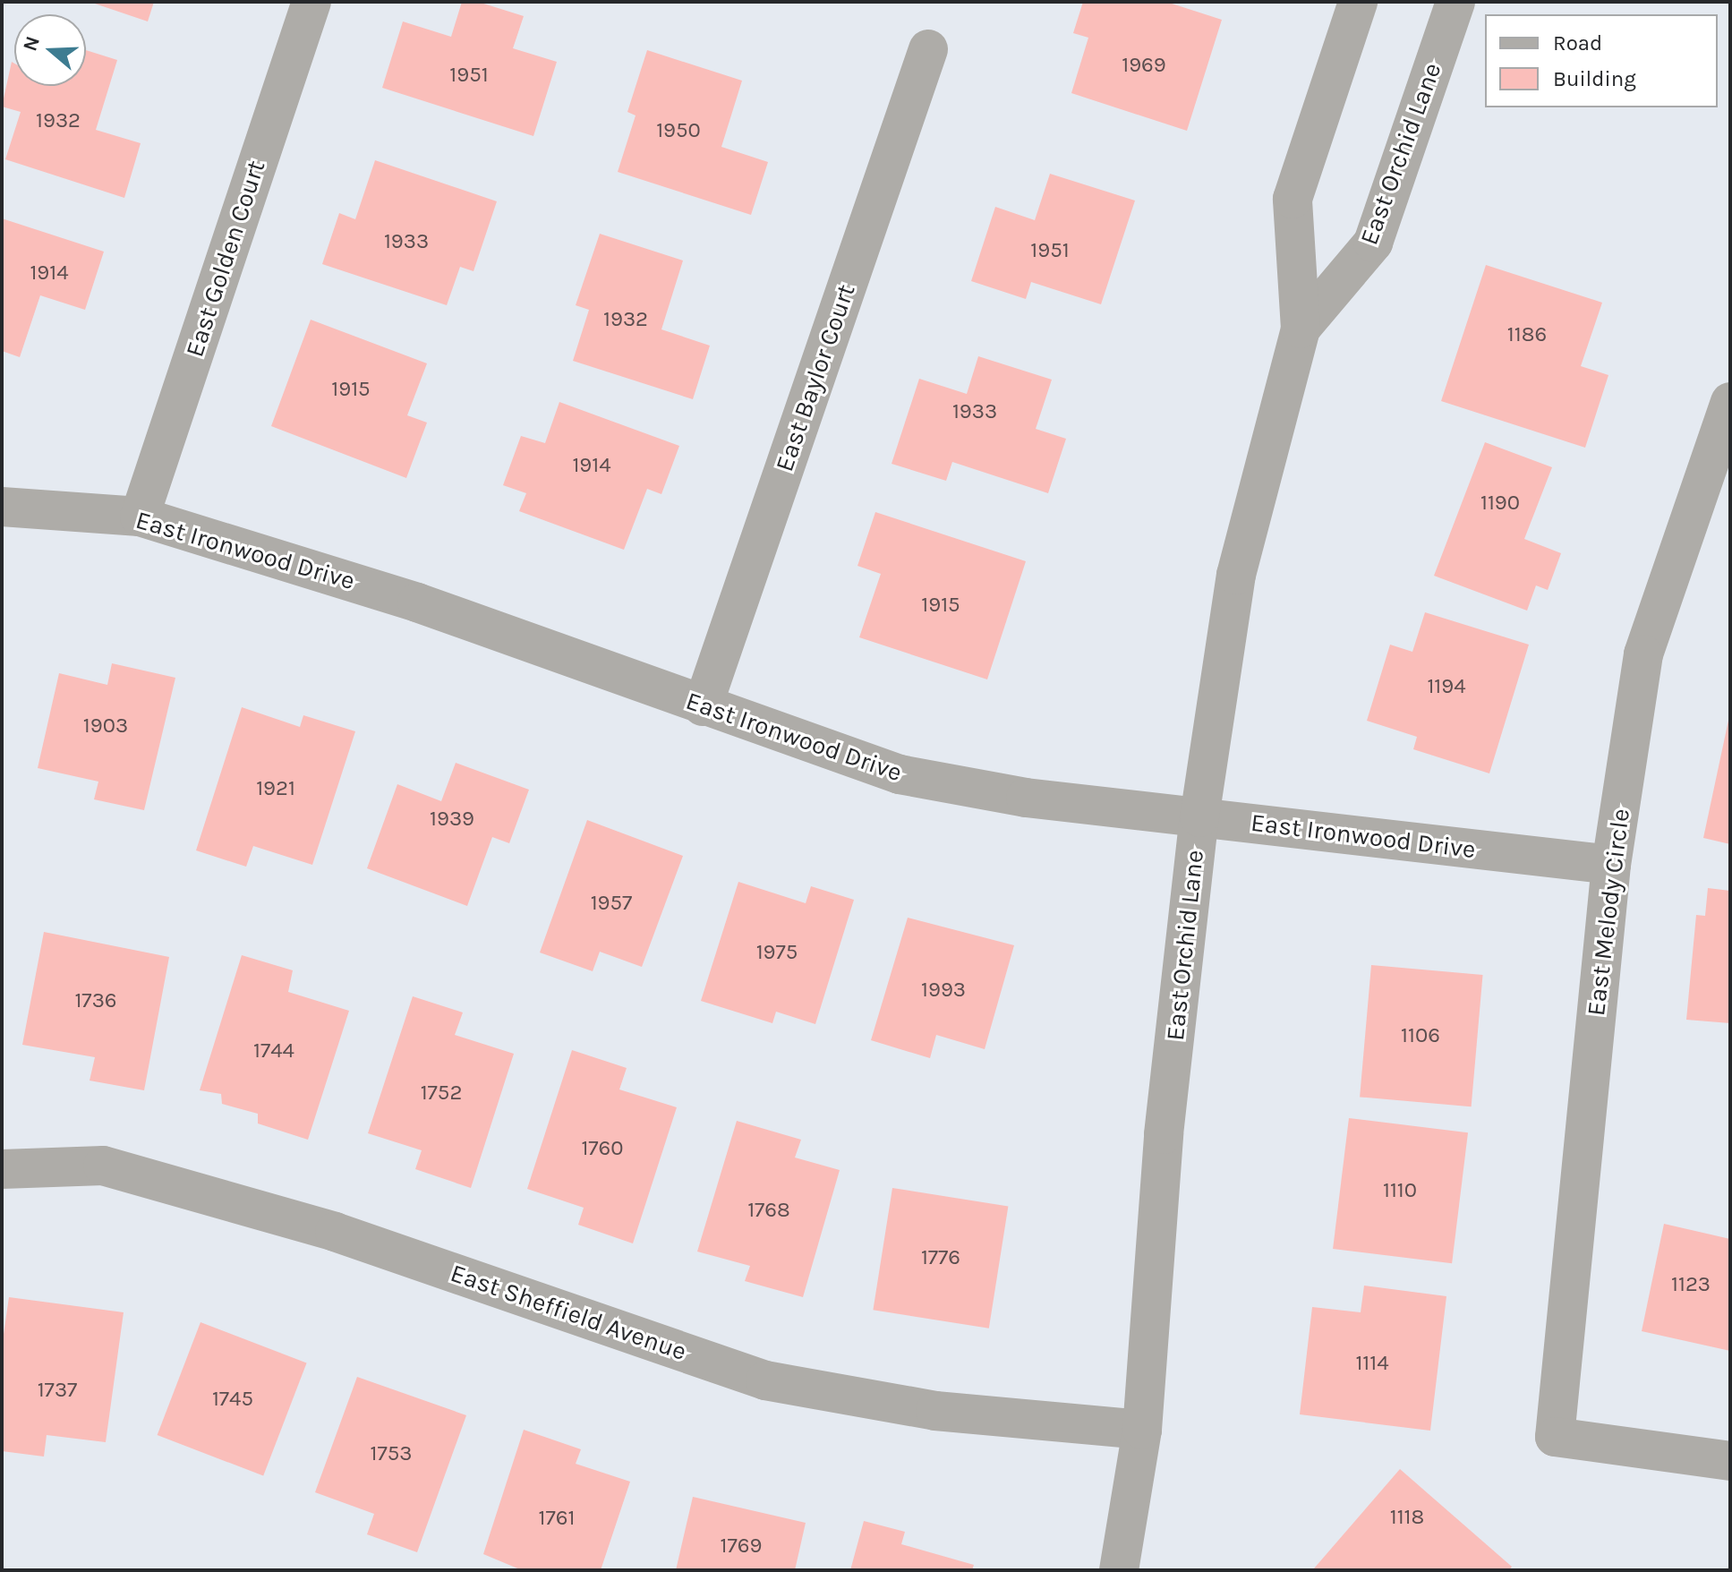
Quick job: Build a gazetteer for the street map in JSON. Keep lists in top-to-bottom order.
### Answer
{
  "streets": {
    "street": [
      "East Orchid Lane",
      "East Golden Court",
      "East Baylor Court",
      "East Ironwood Drive",
      "East Melody Circle",
      "East Sheffield Avenue"
    ]
  },
  "crossings": [
    ["East Orchid Lane", "East Ironwood Drive"],
    ["East Orchid Lane", "East Sheffield Avenue"],
    ["East Golden Court", "East Ironwood Drive"],
    ["East Baylor Court", "East Ironwood Drive"],
    ["East Ironwood Drive", "East Melody Circle"]
  ],
  "house_numbers": [
    "1969",
    "1951",
    "1932",
    "1950",
    "1933",
    "1951",
    "1914",
    "1932",
    "1186",
    "1915",
    "1933",
    "1914",
    "1190",
    "1915",
    "1194",
    "1903",
    "1921",
    "1939",
    "1957",
    "1975",
    "1993",
    "1736",
    "1106",
    "1744",
    "1752",
    "1760",
    "1110",
    "1768",
    "1776",
    "1123",
    "1114",
    "1737",
    "1745",
    "1753",
    "1118",
    "1761",
    "1769"
  ],
  "legend": ["Road", "Building"],
  "north": "left"
}
